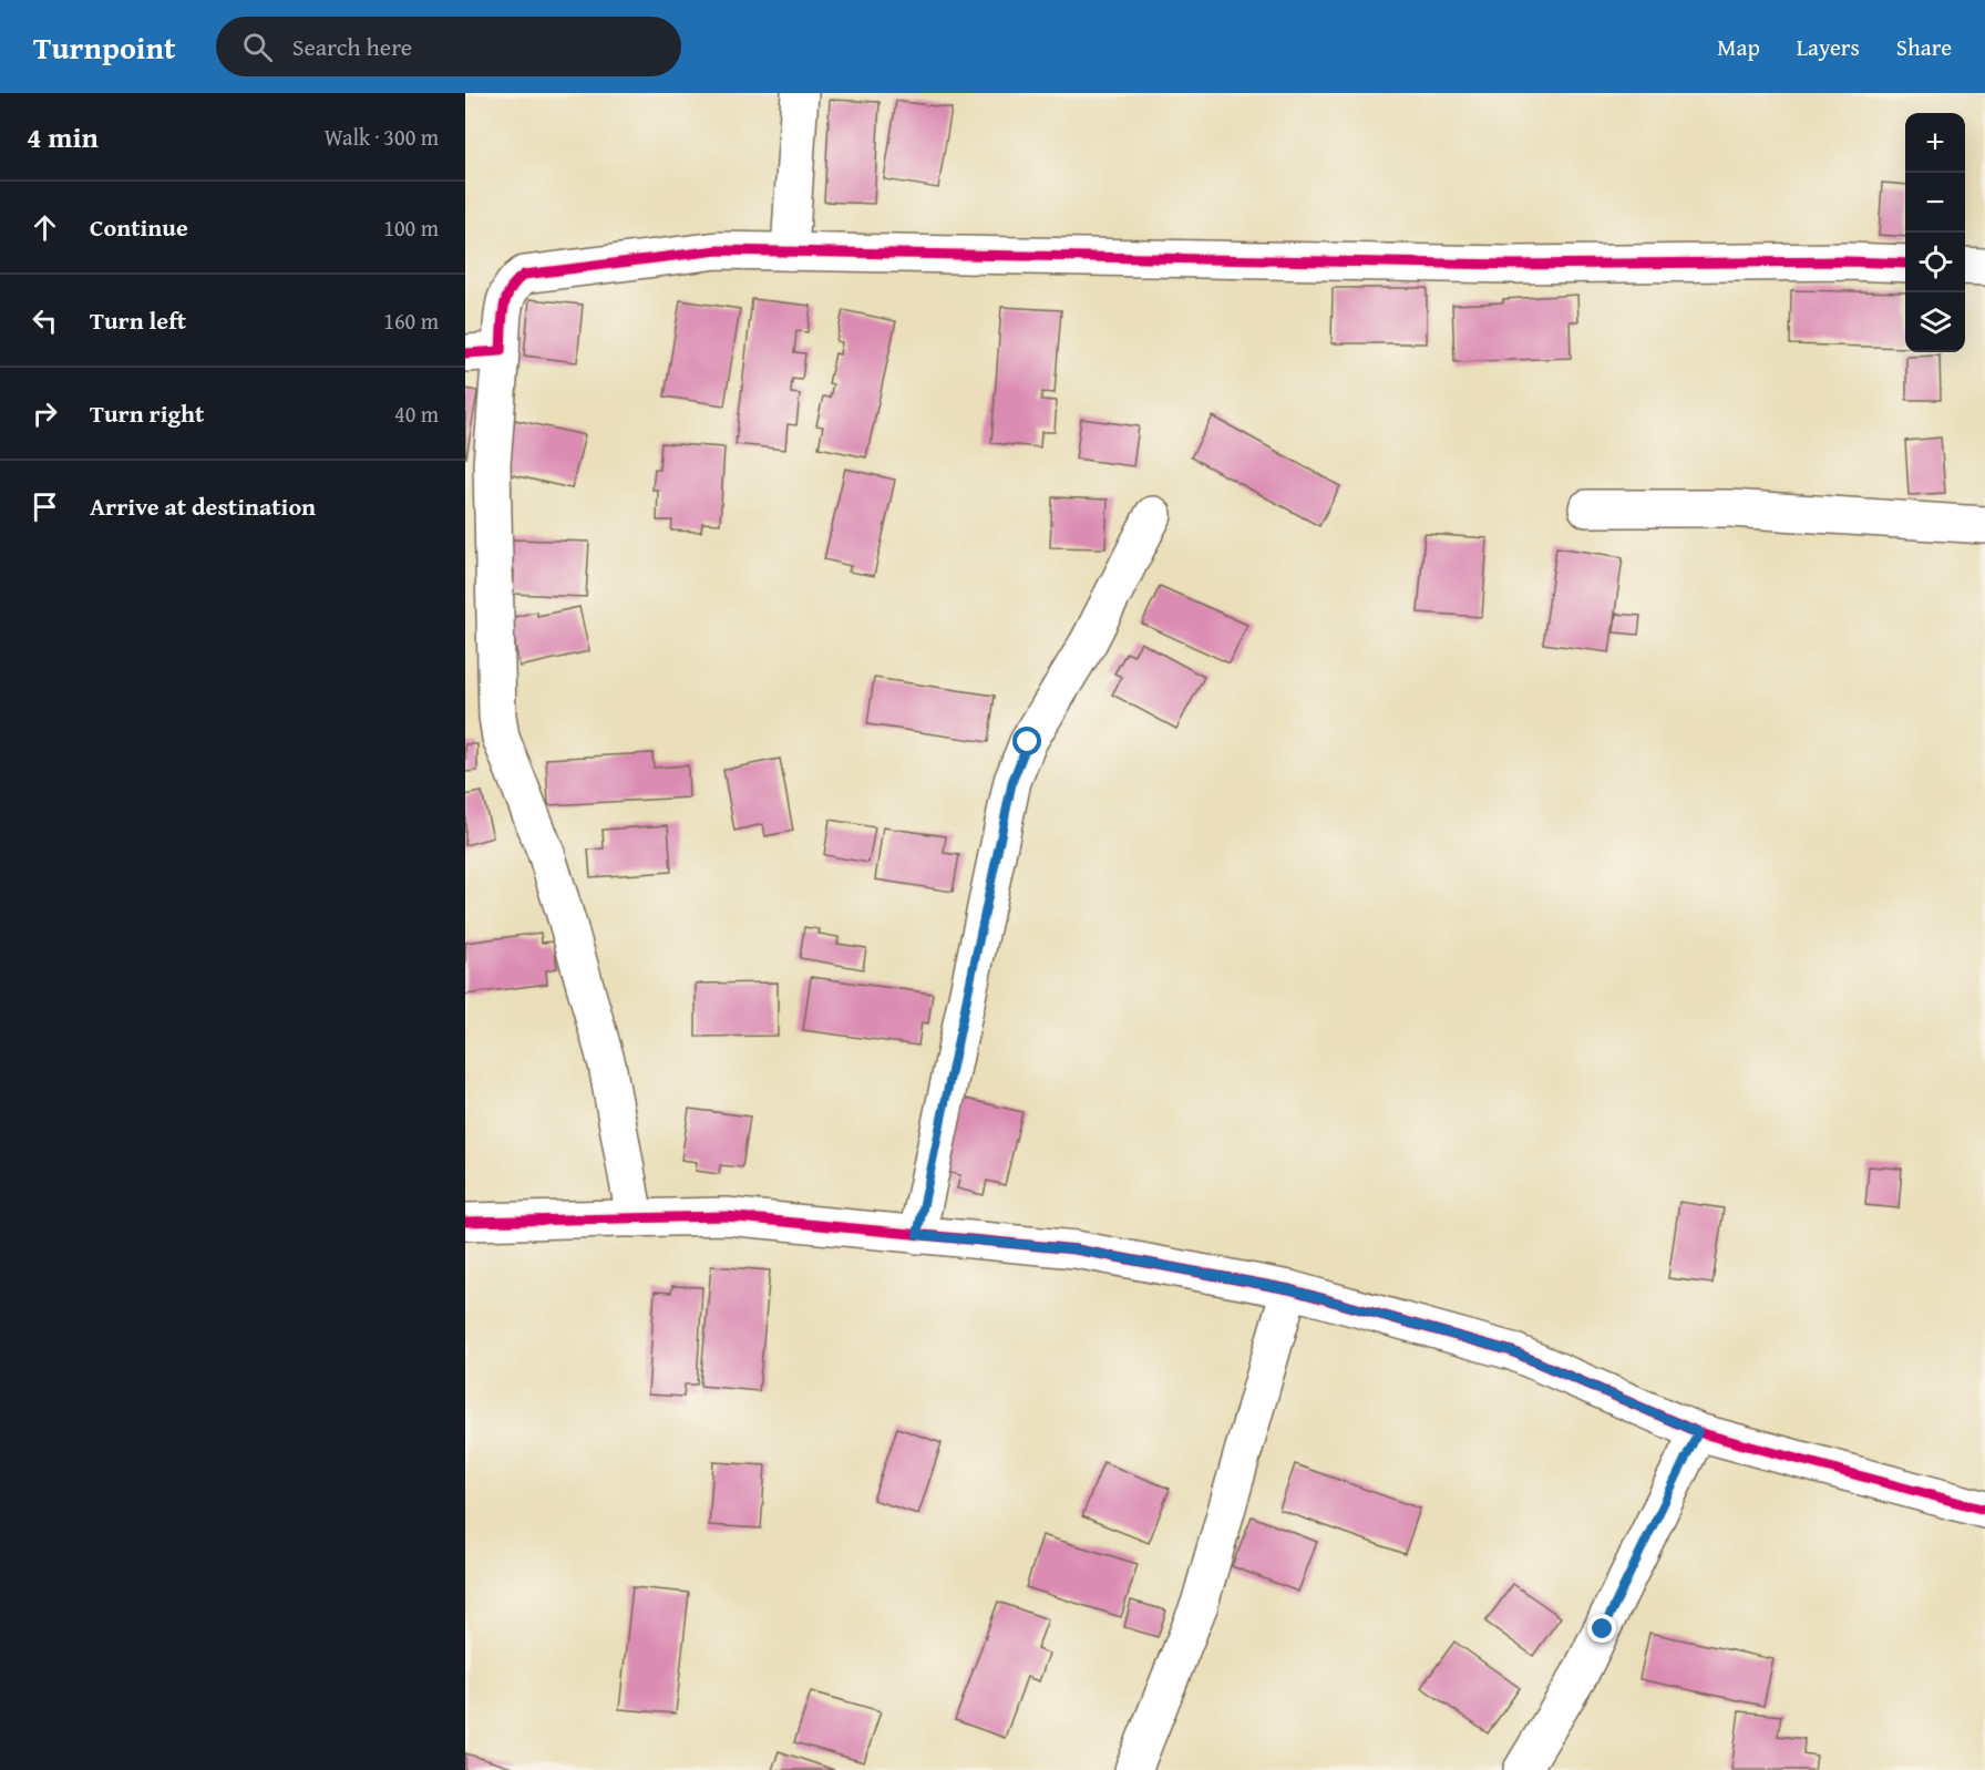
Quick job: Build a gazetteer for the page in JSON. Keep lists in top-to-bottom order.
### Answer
{
  "page": {
    "header": "Turnpoint",
    "search": "Search here",
    "nav": ["Map", "Layers", "Share"],
    "heading": ["4 min", "Walk · 300 m"],
    "map_buttons": ["+", "−"],
    "list": [
      ["Continue", "100 m"],
      ["Turn left", "160 m"],
      ["Turn right", "40 m"],
      "Arrive at destination"
    ]
  }
}
